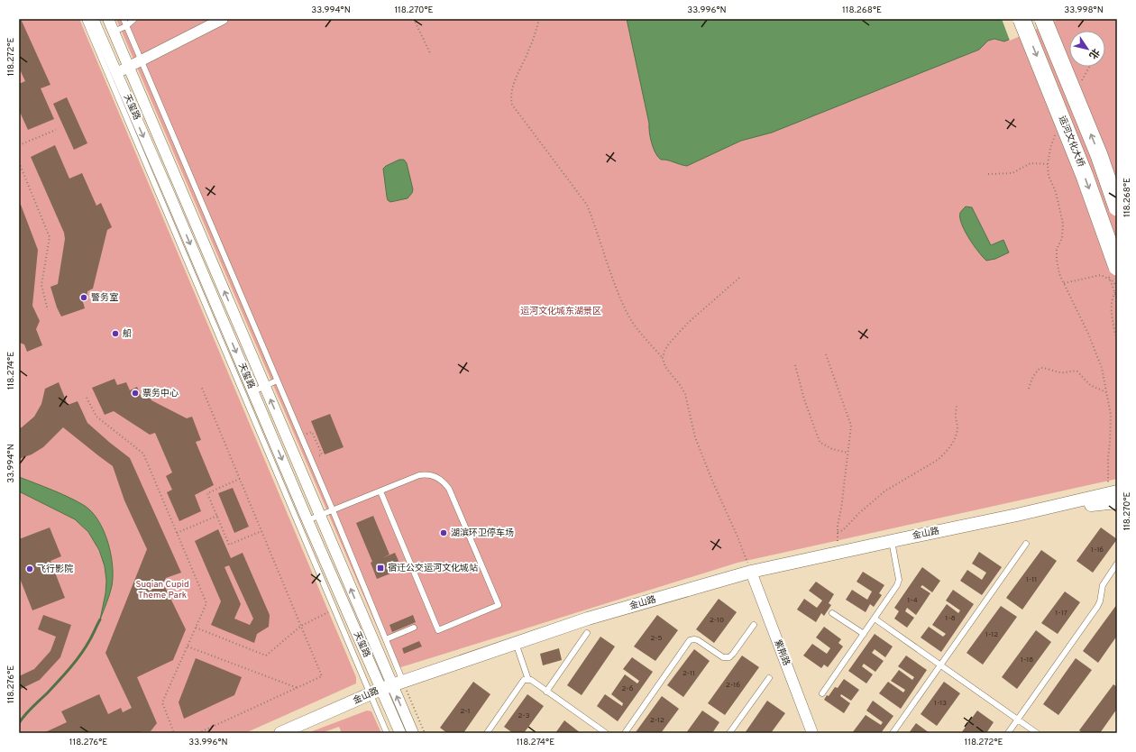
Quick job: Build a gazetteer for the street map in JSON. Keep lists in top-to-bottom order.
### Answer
{
  "streets": {
    "highway": ["运河文化大桥"],
    "street": ["天玺路", "金山路", "紫荆路"]
  },
  "crossings": [
    ["天玺路", "金山路"],
    ["金山路", "紫荆路"]
  ],
  "parks": ["运河文化城东湖景区", "Suqian Cupid Theme Park"],
  "places": {
    "other": [
      "警务室",
      "船",
      "票务中心",
      "湖滨环卫停车场",
      "飞行影院"
    ],
    "transit": ["宿迁公交运河文化城站"]
  },
  "house_numbers": [
    "1-16",
    "1-11",
    "1-4",
    "1-17",
    "1-8",
    "2-10",
    "1-12",
    "2-5",
    "1-18",
    "2-11",
    "2-16",
    "2-6",
    "1-13",
    "2-1",
    "2-3",
    "2-12"
  ],
  "north": "bottom right",
  "coordinates": [
    "33.994°N",
    "118.270°E",
    "33.996°N",
    "118.268°E",
    "33.998°N",
    "118.272°E",
    "118.274°E",
    "118.276°E"
  ]
}
